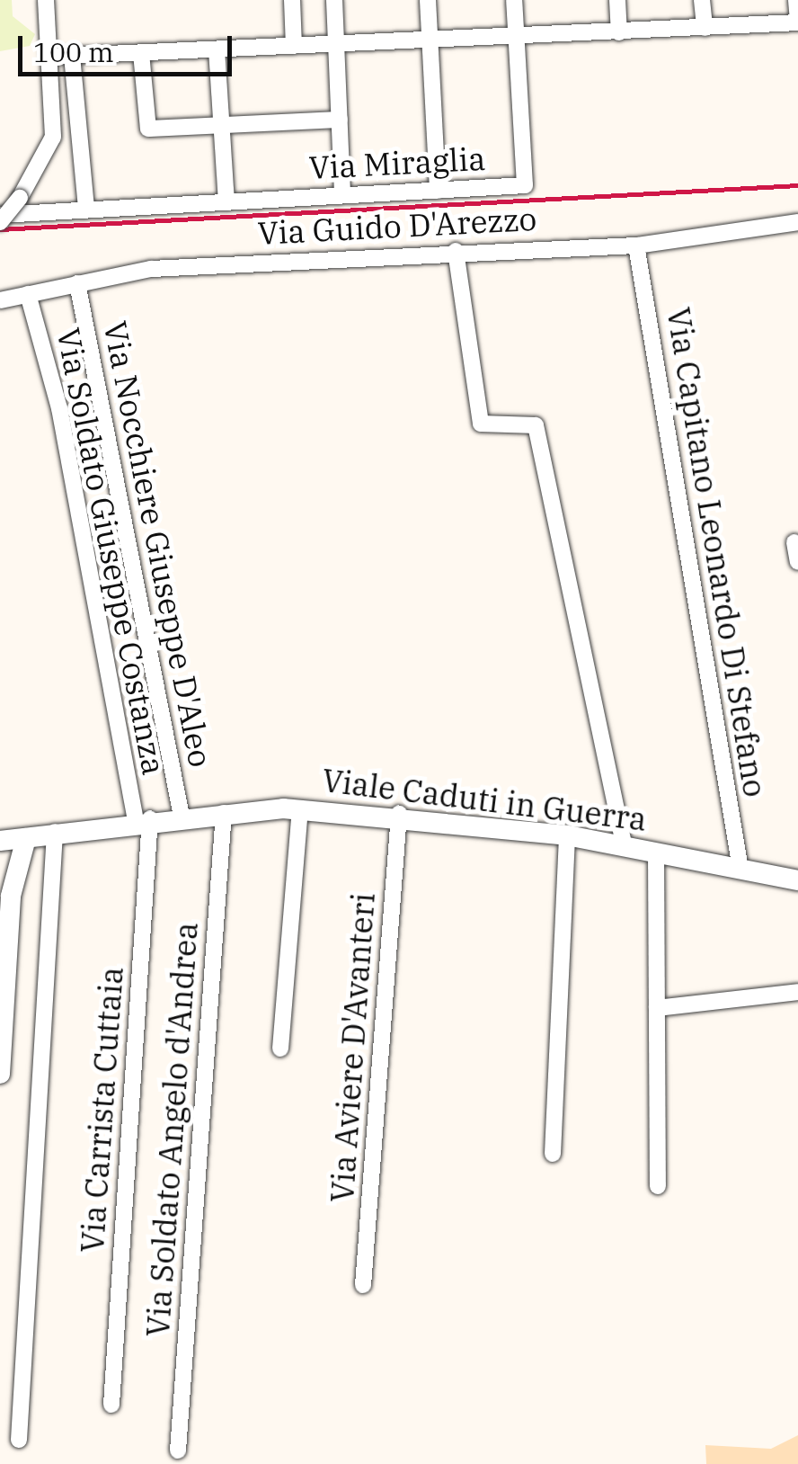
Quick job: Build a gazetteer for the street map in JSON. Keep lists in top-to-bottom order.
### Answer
{
  "streets": {
    "street": [
      "Via Miraglia",
      "Via Guido D'Arezzo",
      "Via Nocchiere Giuseppe D'Aleo",
      "Via Soldato Giuseppe Costanza",
      "Via Capitano Leonardo Di Stefano",
      "Viale Caduti in Guerra",
      "Via Aviere D'Avanteri",
      "Via Carrista Cuttaia",
      "Via Soldato Angelo d'Andrea"
    ]
  },
  "crossings": [
    ["Via Guido D'Arezzo", "Via Nocchiere Giuseppe D'Aleo"],
    ["Via Guido D'Arezzo", "Via Soldato Giuseppe Costanza"],
    ["Via Guido D'Arezzo", "Via Capitano Leonardo Di Stefano"],
    ["Via Nocchiere Giuseppe D'Aleo", "Viale Caduti in Guerra"],
    ["Via Soldato Giuseppe Costanza", "Viale Caduti in Guerra"],
    ["Via Soldato Giuseppe Costanza", "Via Carrista Cuttaia"],
    ["Via Capitano Leonardo Di Stefano", "Viale Caduti in Guerra"],
    ["Viale Caduti in Guerra", "Via Aviere D'Avanteri"],
    ["Viale Caduti in Guerra", "Via Carrista Cuttaia"],
    ["Viale Caduti in Guerra", "Via Soldato Angelo d'Andrea"]
  ],
  "scale_bar": "100 m"
}
